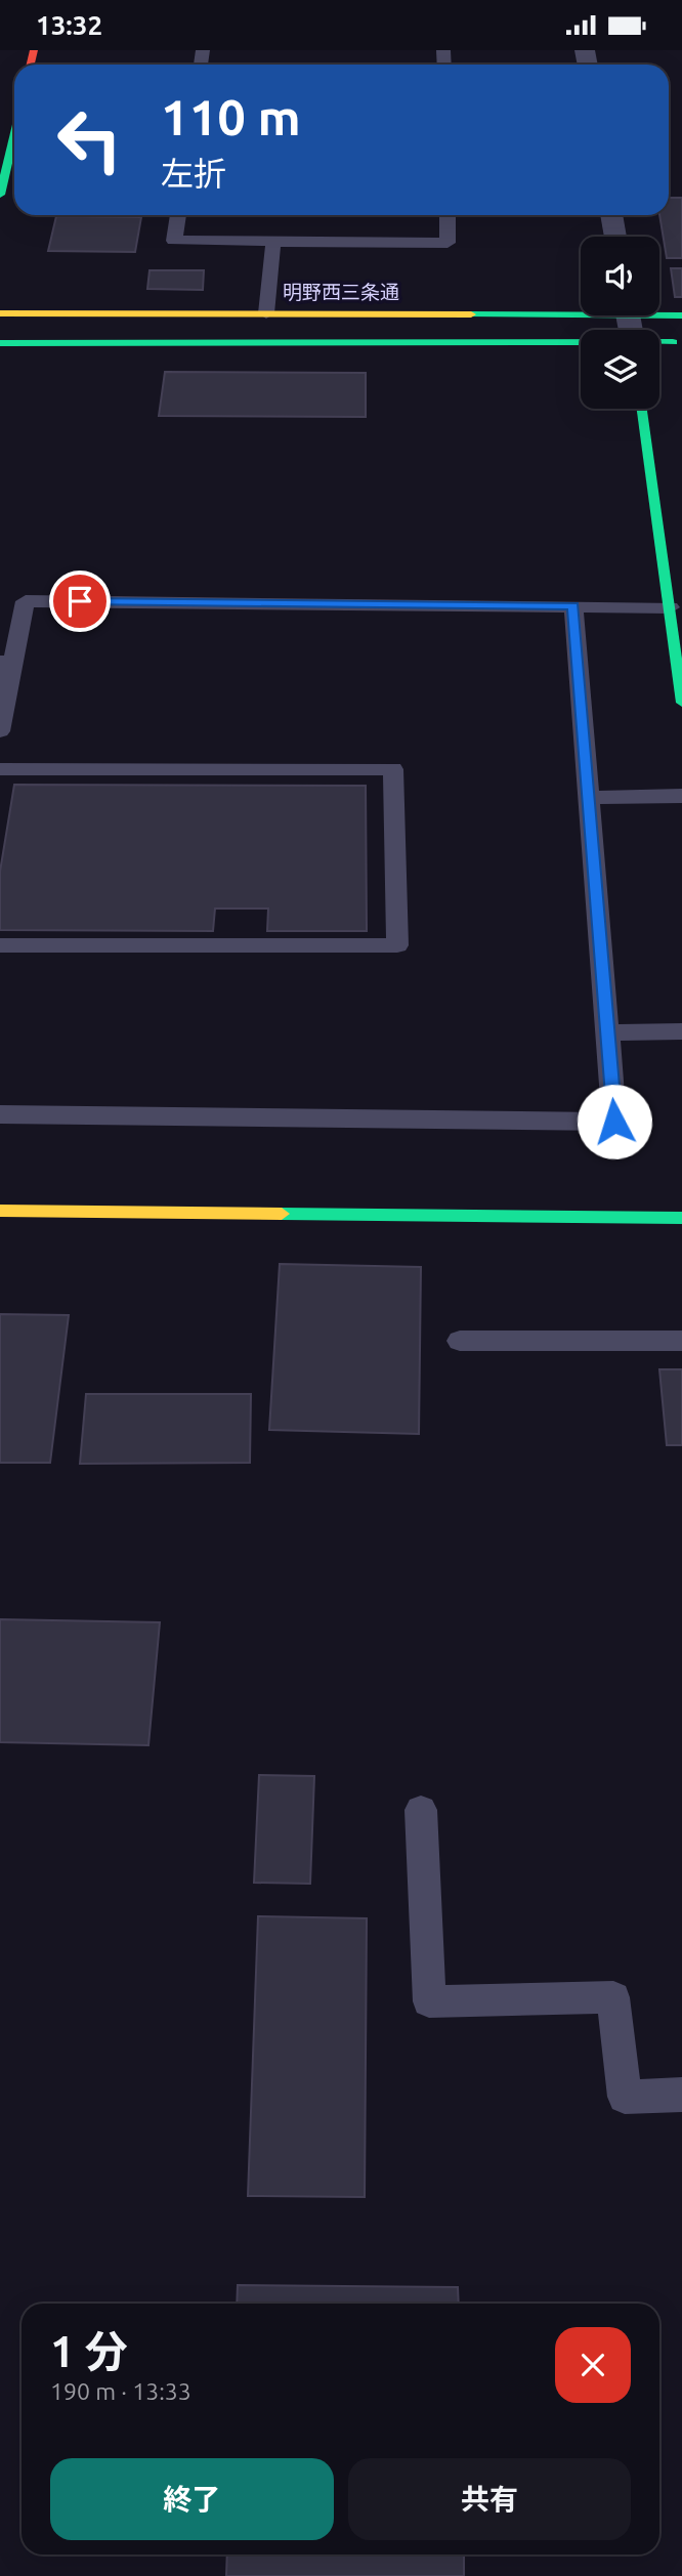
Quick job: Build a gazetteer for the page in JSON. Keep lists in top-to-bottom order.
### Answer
{
  "streets": {
    "street": ["明野西三条通"]
  },
  "page": {
    "status": "13:32",
    "turn": ["110 m", "左折"],
    "heading": ["1 分", "190 m · 13:33"],
    "buttons": ["終了", "共有"]
  }
}
